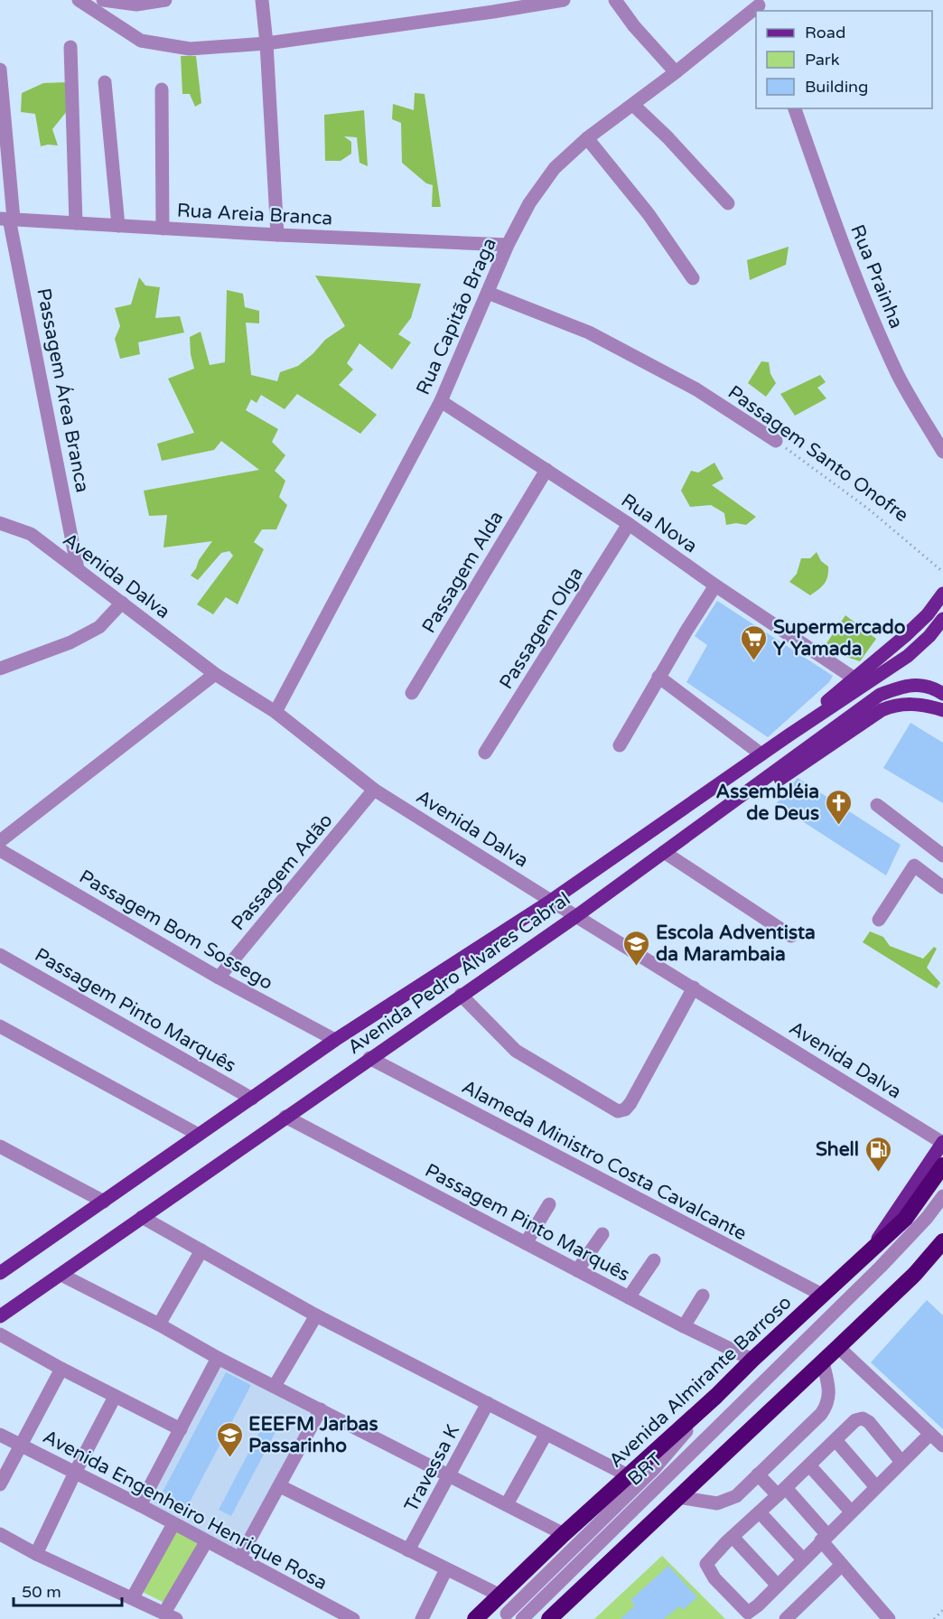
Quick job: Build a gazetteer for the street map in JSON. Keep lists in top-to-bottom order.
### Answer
{
  "streets": {
    "highway": ["Avenida Almirante Barroso"],
    "main road": ["Avenida Pedro Álvares Cabral"],
    "street": [
      "Rua Areia Branca",
      "Rua Prainha",
      "Rua Capitão Braga",
      "Passagem Área Branca",
      "Passagem Santo Onofre",
      "Rua Nova",
      "Passagem Alda",
      "Avenida Dalva",
      "Passagem Olga",
      "Passagem Adão",
      "Passagem Bom Sossego",
      "Passagem Pinto Marquês",
      "Alameda Ministro Costa Cavalcante",
      "Travessa K",
      "BRT",
      "Avenida Engenheiro Henrique Rosa"
    ]
  },
  "crossings": [
    ["Rua Areia Branca", "Rua Capitão Braga"],
    ["Rua Areia Branca", "Passagem Área Branca"],
    ["Rua Capitão Braga", "Passagem Santo Onofre"],
    ["Rua Capitão Braga", "Rua Nova"],
    ["Rua Capitão Braga", "Avenida Dalva"],
    ["Passagem Área Branca", "Avenida Dalva"],
    ["Rua Nova", "Passagem Alda"],
    ["Rua Nova", "Passagem Olga"],
    ["Avenida Dalva", "Passagem Adão"],
    ["Avenida Dalva", "Avenida Pedro Álvares Cabral"],
    ["Passagem Adão", "Passagem Bom Sossego"],
    ["Passagem Bom Sossego", "Avenida Pedro Álvares Cabral"],
    ["Avenida Pedro Álvares Cabral", "Passagem Pinto Marquês"],
    ["Avenida Pedro Álvares Cabral", "Alameda Ministro Costa Cavalcante"],
    ["Passagem Pinto Marquês", "Avenida Almirante Barroso"],
    ["Alameda Ministro Costa Cavalcante", "Avenida Almirante Barroso"],
    ["Avenida Almirante Barroso", "BRT"]
  ],
  "places": {
    "supermarket": ["Supermercado Y Yamada"],
    "church": ["Assembléia de Deus"],
    "school or university": ["Escola Adventista da Marambaia", "EEEFM Jarbas Passarinho"],
    "fuel station": ["Shell"]
  },
  "legend": ["Road", "Park", "Building"],
  "scale_bar": "50 m"
}
